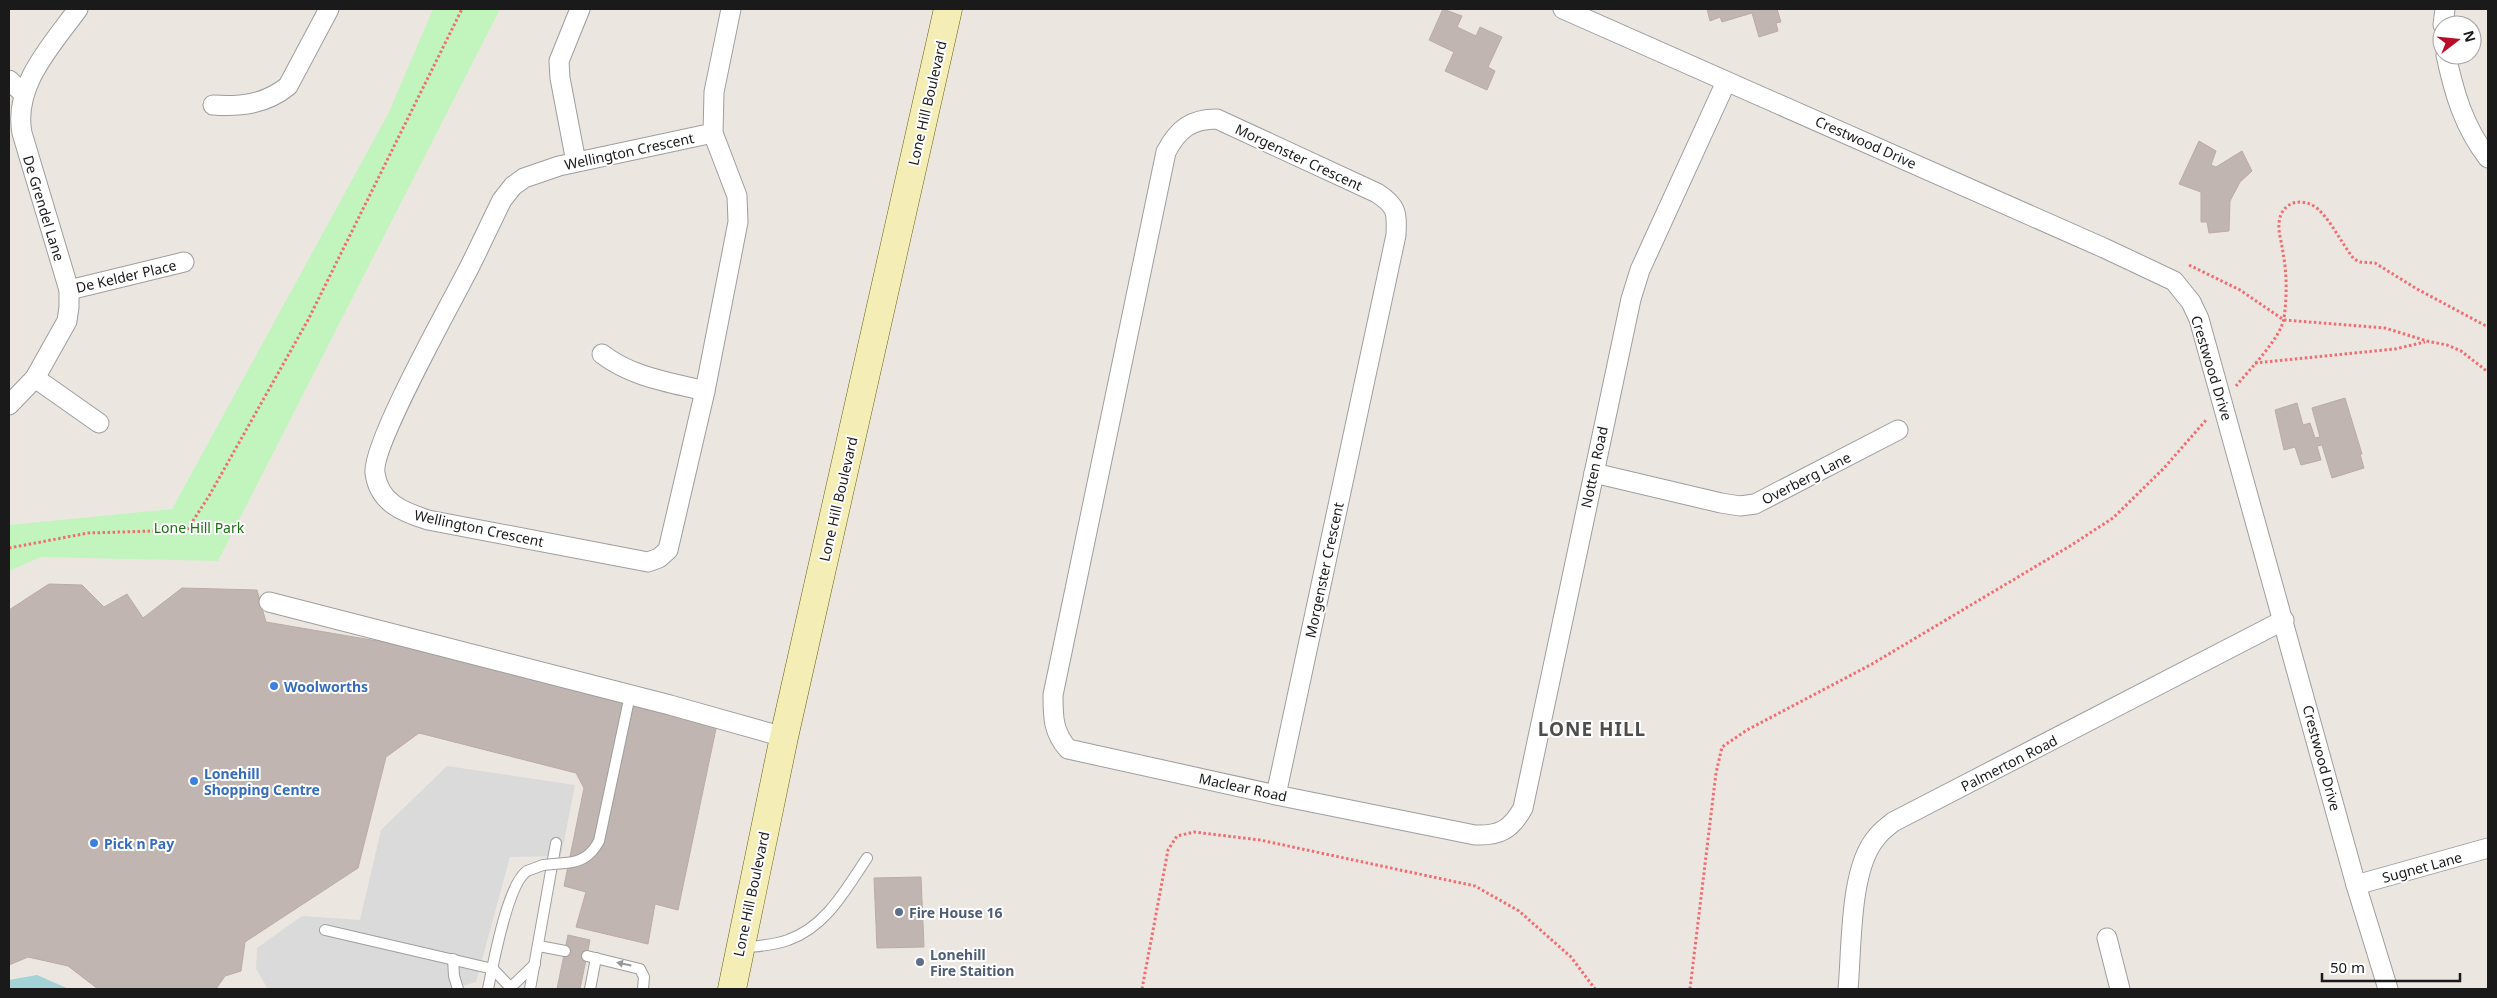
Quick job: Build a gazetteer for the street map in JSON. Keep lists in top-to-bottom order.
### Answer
{
  "streets": {
    "street": [
      "Lone Hill Boulevard",
      "Crestwood Drive",
      "Wellington Crescent",
      "Morgenster Crescent",
      "De Grendel Lane",
      "De Kelder Place",
      "Notten Road",
      "Overberg Lane",
      "Palmerton Road",
      "Maclear Road",
      "Sugnet Lane"
    ]
  },
  "crossings": [
    ["Crestwood Drive", "Notten Road"],
    ["Crestwood Drive", "Palmerton Road"],
    ["Crestwood Drive", "Sugnet Lane"],
    ["Morgenster Crescent", "Maclear Road"],
    ["De Grendel Lane", "De Kelder Place"],
    ["Notten Road", "Overberg Lane"],
    ["Notten Road", "Maclear Road"]
  ],
  "districts": ["LONE HILL"],
  "parks": ["Lone Hill Park"],
  "places": [
    "Woolworths",
    "Lonehill Shopping Centre",
    "Pick n Pay",
    "Fire House 16",
    "Lonehill Fire Staition"
  ],
  "scale_bar": "50 m",
  "north": "right"
}
